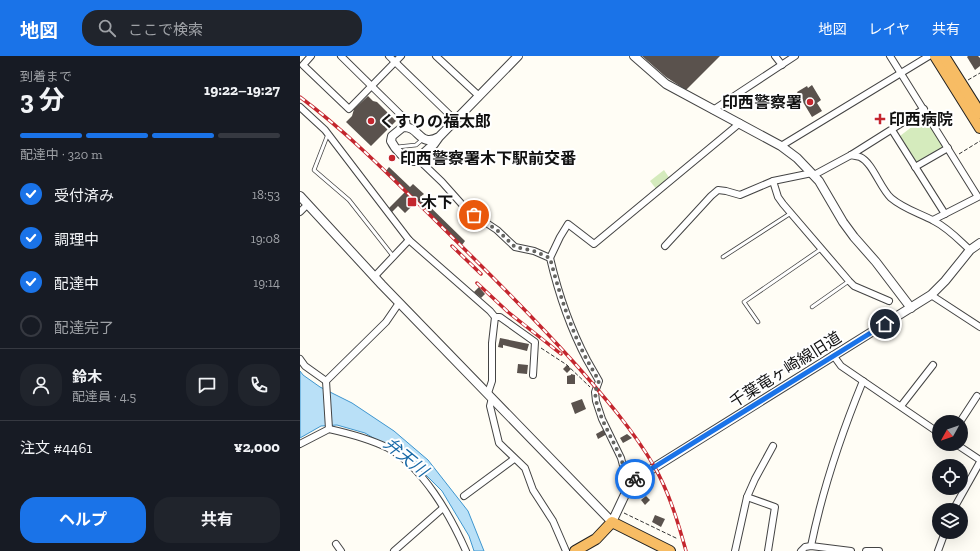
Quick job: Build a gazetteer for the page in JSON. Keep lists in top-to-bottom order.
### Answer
{
  "streets": {
    "street": ["千葉竜ヶ崎線旧道"]
  },
  "water": ["弁天川"],
  "places": {
    "other": ["印西警察署", "くすりの福太郎", "印西警察署木下駅前交番"],
    "health": ["印西病院"],
    "transit": ["木下"]
  },
  "north": "bottom left",
  "page": {
    "header": "地図",
    "search": "ここで検索",
    "nav": ["地図", "レイヤ", "共有"],
    "heading": ["3 分", "到着まで", "19:22–19:27"],
    "panel": [
      "鈴木",
      "配達員 · 4.5",
      "注文 #4461",
      "¥2,000"
    ],
    "bar": "配達中 · 320 m",
    "list": [
      ["受付済み", "18:53"],
      ["調理中", "19:08"],
      ["配達中", "19:14"],
      "配達完了"
    ],
    "buttons": ["ヘルプ", "共有"]
  }
}
